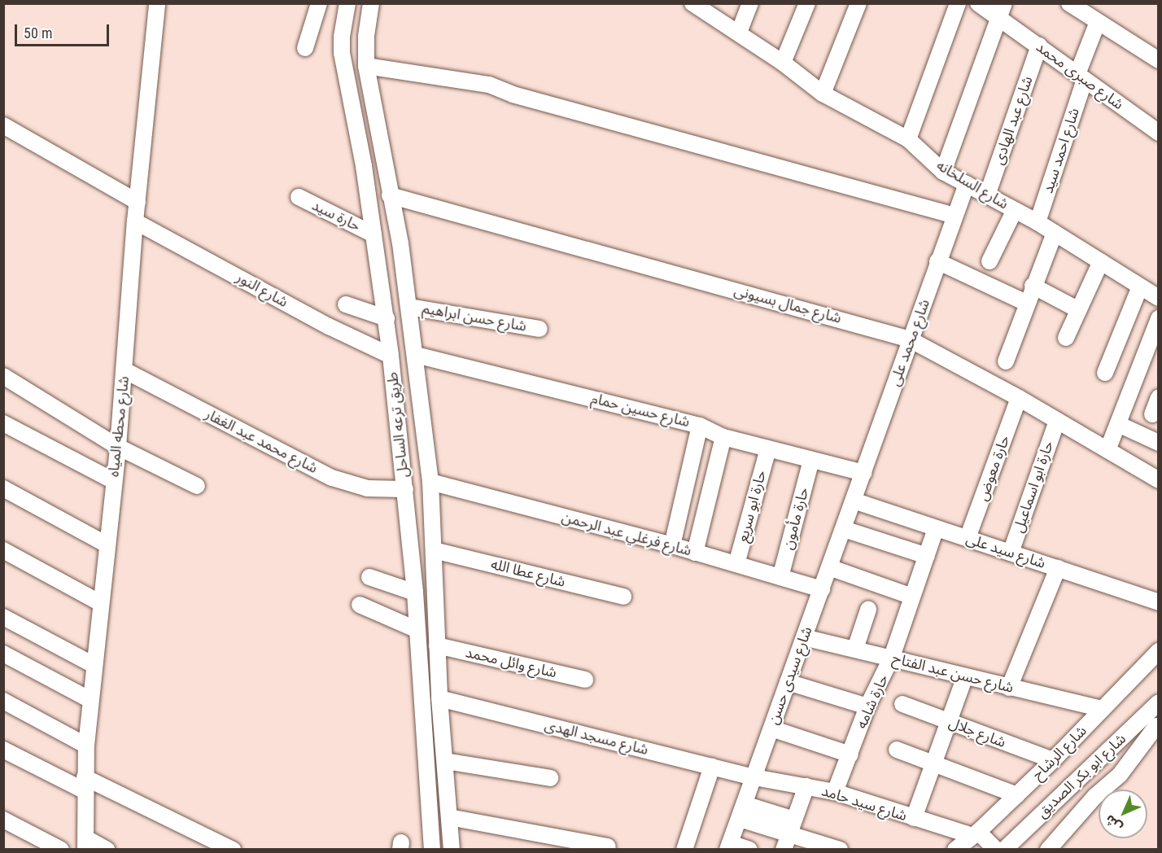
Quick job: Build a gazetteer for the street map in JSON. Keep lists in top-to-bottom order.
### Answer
{
  "streets": {
    "street": [
      "شارع صبرى محمد",
      "شارع عبد الهادى",
      "شارع احمد سيد",
      "شارع السلخانه",
      "حارة سيد",
      "شارع النور",
      "شارع جمال بسيونى",
      "شارع حسن ابراهيم",
      "شارع محمد على",
      "شارع حسين حمام",
      "طريق ترعه الساحل",
      "شارع محطه المياه",
      "شارع محمد عبد الغفار",
      "حارة معوض",
      "حارة ابو اسماعيل",
      "حارة ابو سريع",
      "حارة مأمون",
      "شارع فرغلي عبد الرحمن",
      "شارع سيد على",
      "شارع عطا الله",
      "شارع وائل محمد",
      "شارع حسن عبد الفتاح",
      "شارع سيدى حسن",
      "حارة شامه",
      "شارع جلال",
      "شارع مسجد الهدى",
      "شارع الرشاح",
      "شارع ابو بكر الصديق",
      "شارع سيد حامد"
    ]
  },
  "crossings": [
    ["شارع صبرى محمد", "شارع عبد الهادى"],
    ["شارع صبرى محمد", "شارع احمد سيد"],
    ["شارع عبد الهادى", "شارع السلخانه"],
    ["شارع احمد سيد", "شارع السلخانه"],
    ["شارع السلخانه", "شارع محمد على"],
    ["حارة سيد", "طريق ترعه الساحل"],
    ["شارع النور", "طريق ترعه الساحل"],
    ["شارع النور", "شارع محطه المياه"],
    ["شارع جمال بسيونى", "شارع محمد على"],
    ["شارع جمال بسيونى", "طريق ترعه الساحل"],
    ["شارع جمال بسيونى", "حارة معوض"],
    ["شارع جمال بسيونى", "حارة ابو اسماعيل"],
    ["شارع حسن ابراهيم", "طريق ترعه الساحل"],
    ["شارع محمد على", "شارع حسين حمام"],
    ["شارع محمد على", "شارع سيد على"],
    ["شارع محمد على", "شارع سيدى حسن"],
    ["شارع حسين حمام", "طريق ترعه الساحل"],
    ["شارع حسين حمام", "حارة ابو سريع"],
    ["شارع حسين حمام", "حارة مأمون"],
    ["طريق ترعه الساحل", "شارع محمد عبد الغفار"],
    ["طريق ترعه الساحل", "شارع فرغلي عبد الرحمن"],
    ["طريق ترعه الساحل", "شارع عطا الله"],
    ["طريق ترعه الساحل", "شارع وائل محمد"],
    ["طريق ترعه الساحل", "شارع مسجد الهدى"],
    ["شارع محطه المياه", "شارع محمد عبد الغفار"],
    ["حارة معوض", "شارع سيد على"],
    ["حارة ابو اسماعيل", "شارع سيد على"],
    ["حارة ابو سريع", "شارع فرغلي عبد الرحمن"],
    ["حارة مأمون", "شارع فرغلي عبد الرحمن"],
    ["شارع فرغلي عبد الرحمن", "شارع سيدى حسن"],
    ["شارع سيد على", "شارع سيدى حسن"],
    ["شارع سيد على", "حارة شامه"],
    ["شارع حسن عبد الفتاح", "شارع سيدى حسن"],
    ["شارع حسن عبد الفتاح", "حارة شامه"],
    ["شارع حسن عبد الفتاح", "شارع الرشاح"],
    ["شارع سيدى حسن", "شارع مسجد الهدى"],
    ["شارع سيدى حسن", "شارع سيد حامد"],
    ["حارة شامه", "شارع سيد حامد"],
    ["شارع جلال", "شارع الرشاح"],
    ["شارع مسجد الهدى", "شارع سيد حامد"],
    ["شارع الرشاح", "شارع سيد حامد"]
  ],
  "scale_bar": "50 m",
  "north": "bottom left"
}
